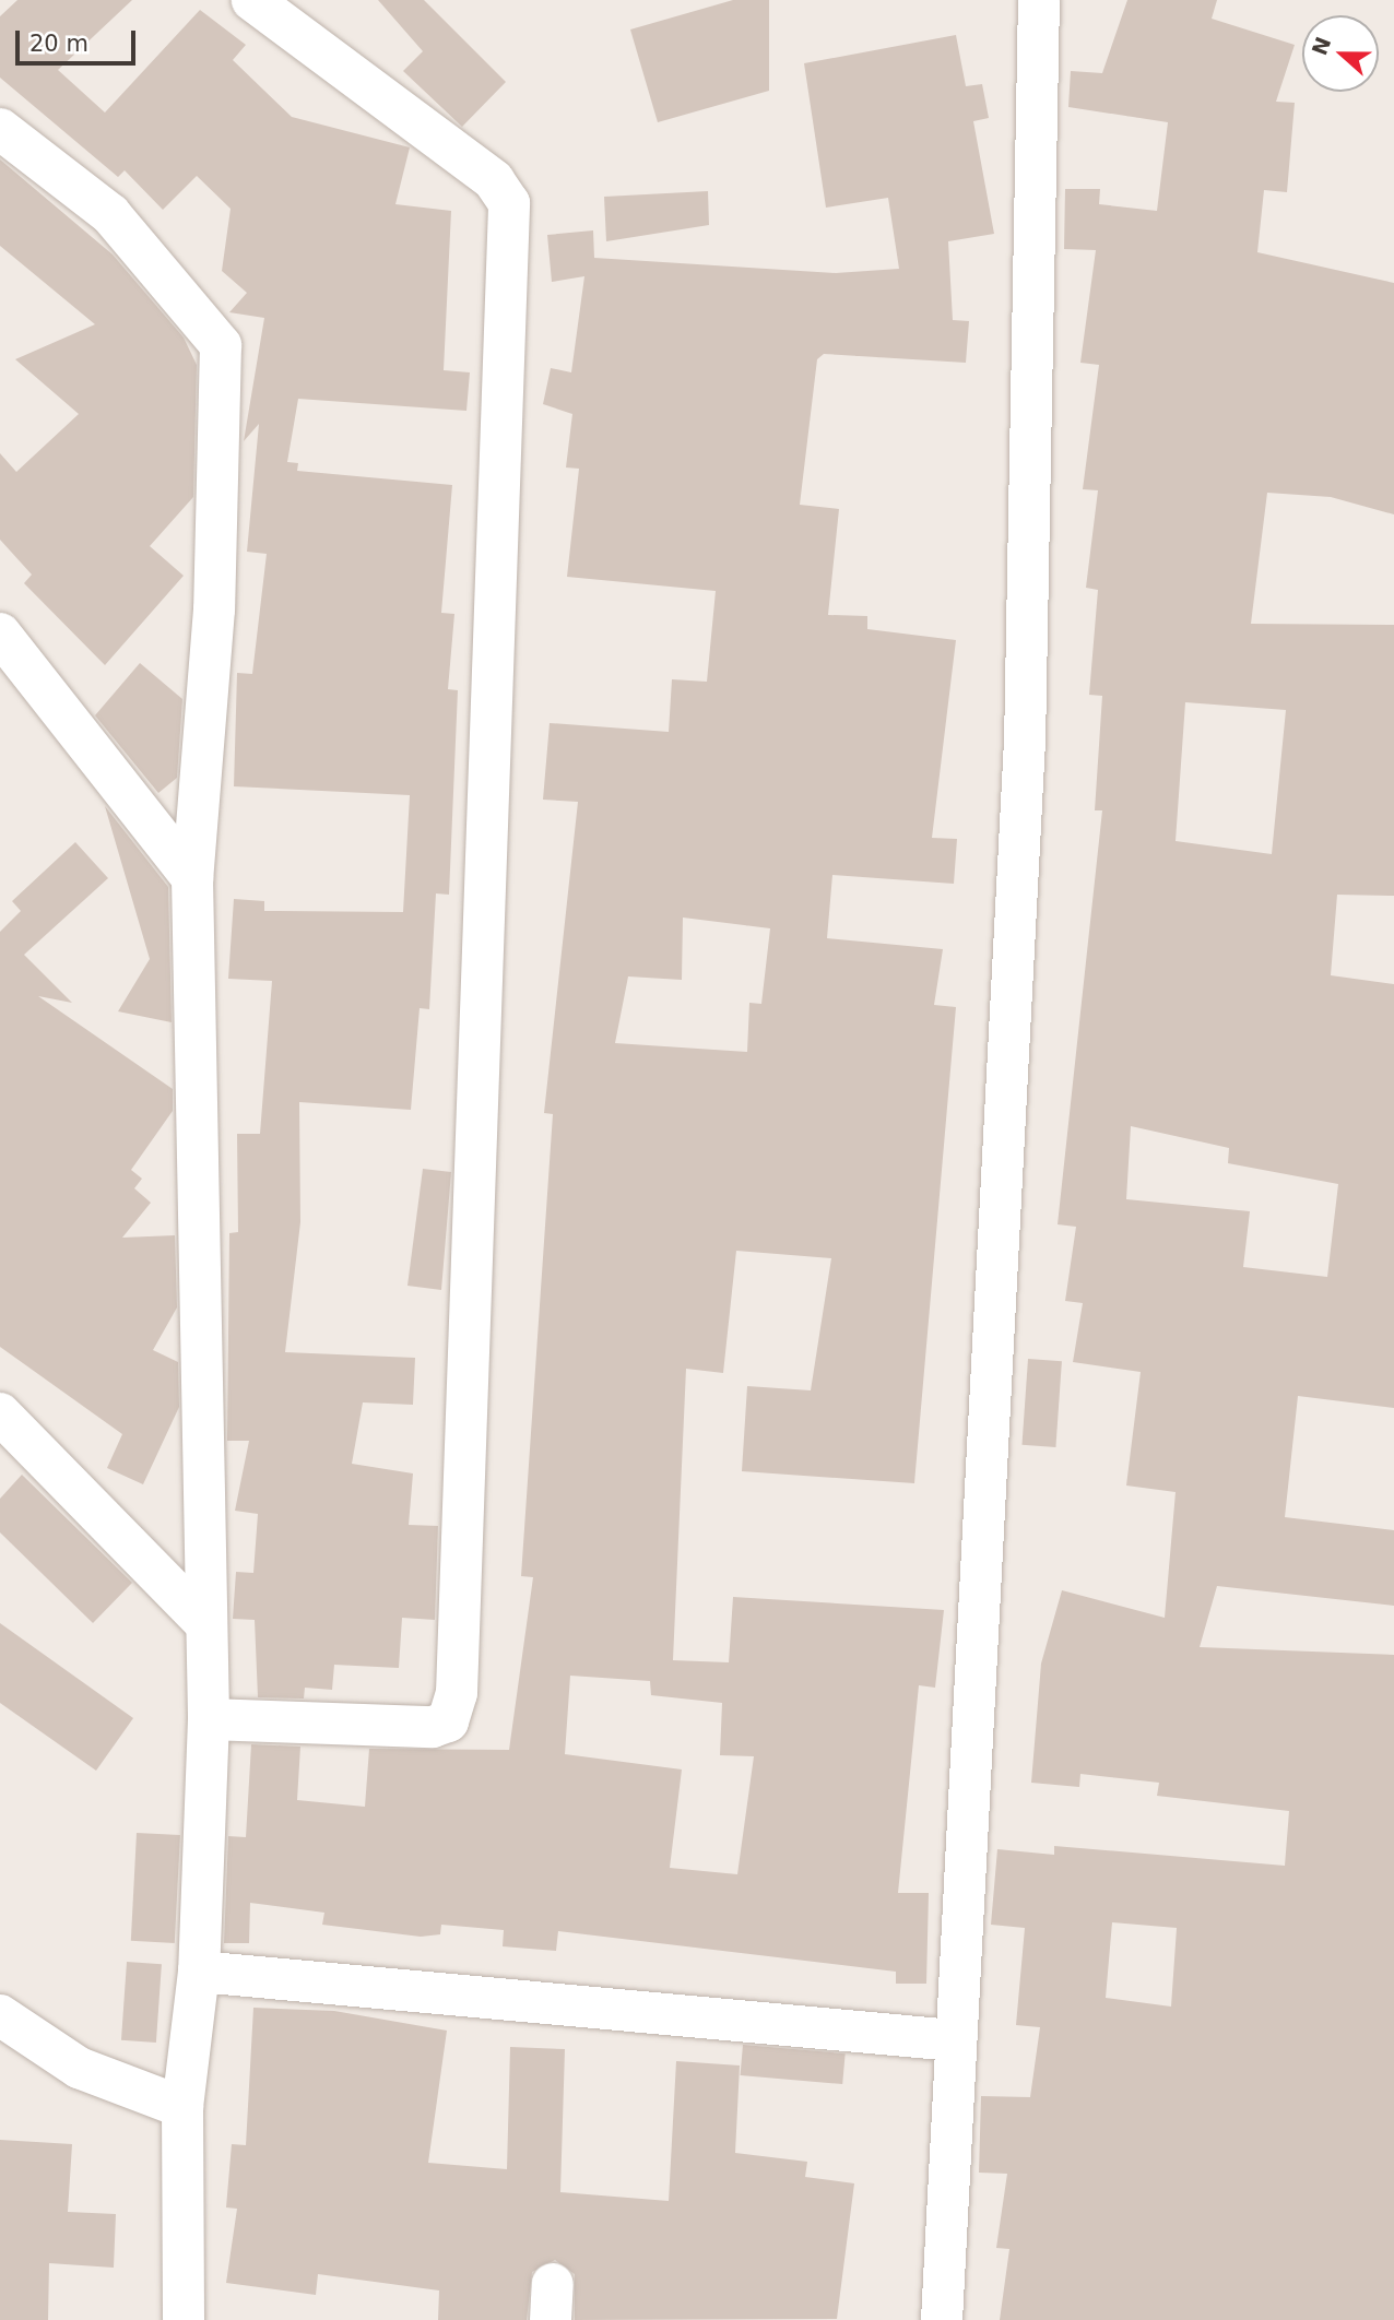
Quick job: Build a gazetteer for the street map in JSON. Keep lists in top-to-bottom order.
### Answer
{
  "scale_bar": "20 m",
  "north": "left"
}
